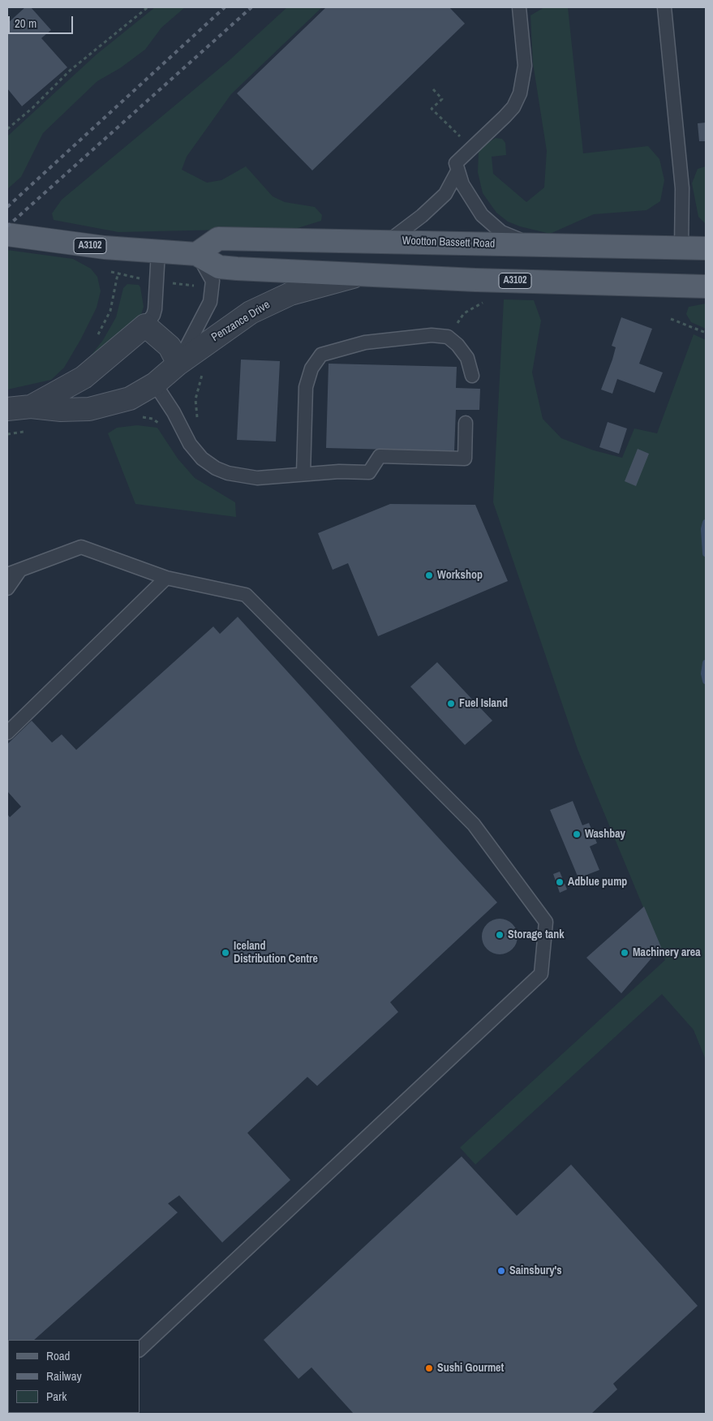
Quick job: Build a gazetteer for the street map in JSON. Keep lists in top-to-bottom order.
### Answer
{
  "streets": {
    "main road": ["Wootton Bassett Road", "A3102"],
    "street": ["Penzance Drive"]
  },
  "crossings": [
    ["Wootton Bassett Road", "A3102"],
    ["A3102", "Penzance Drive"]
  ],
  "places": [
    "Workshop",
    "Fuel Island",
    "Washbay",
    "Adblue pump",
    "Storage tank",
    "Iceland Distribution Centre",
    "Machinery area",
    "Sainsbury's",
    "Sushi Gourmet"
  ],
  "legend": ["Road", "Railway", "Park"],
  "scale_bar": "20 m"
}
